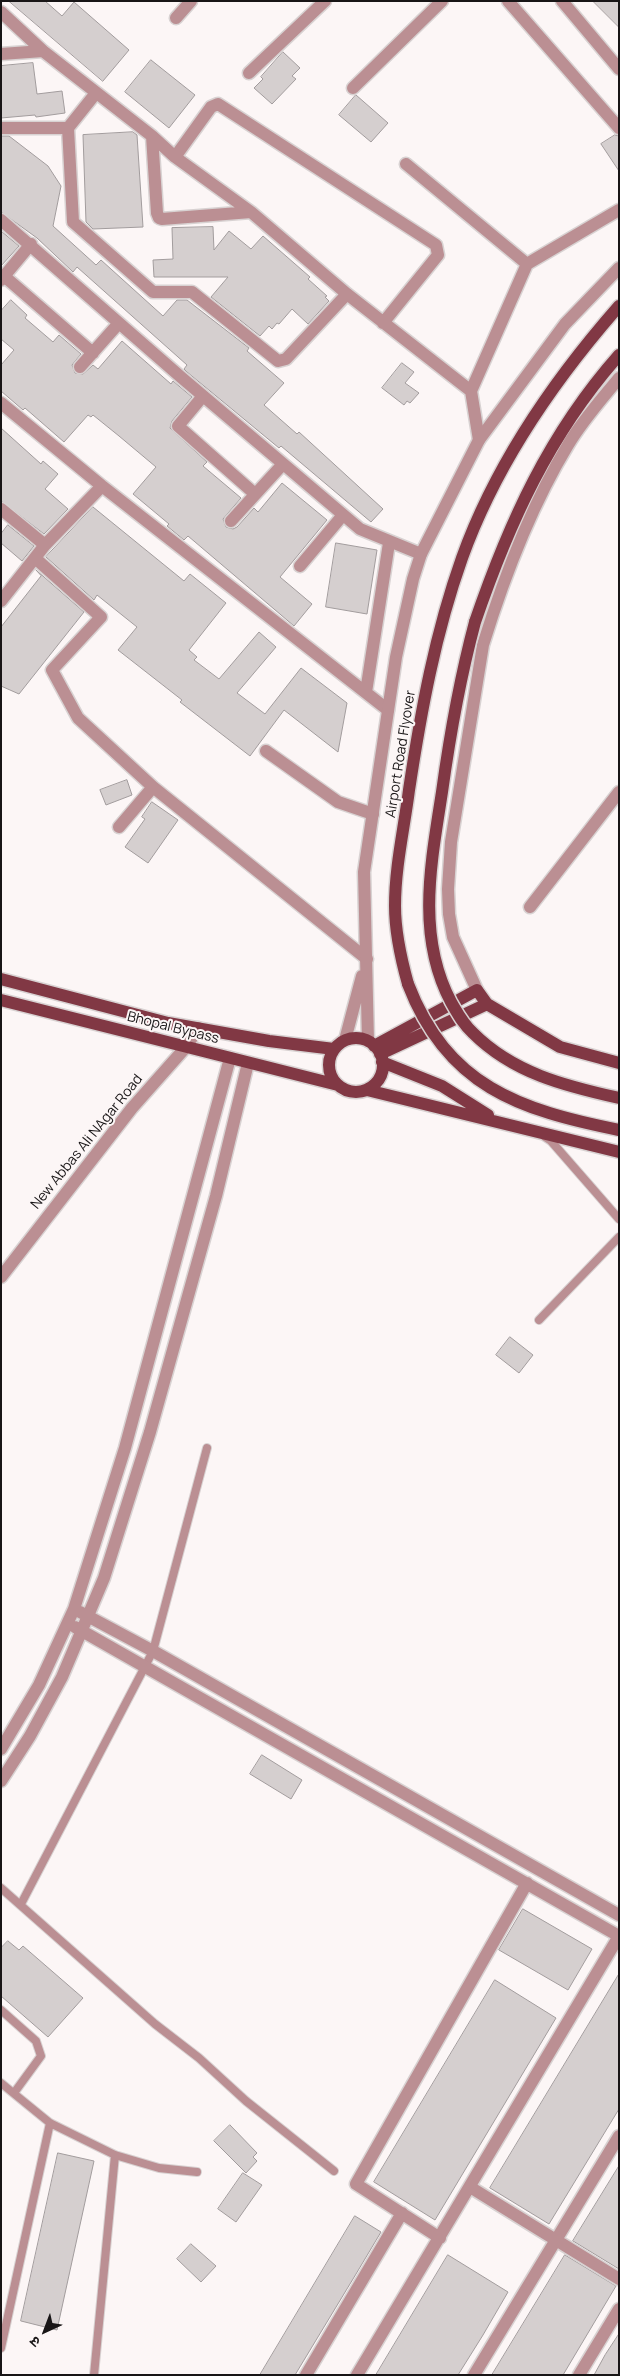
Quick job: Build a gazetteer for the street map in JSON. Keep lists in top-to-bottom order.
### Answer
{
  "streets": {
    "main road": ["Airport Road Flyover", "Bhopal Bypass"],
    "street": ["New Abbas Ali NAgar Road"]
  },
  "crossings": [
    ["Bhopal Bypass", "New Abbas Ali NAgar Road"]
  ],
  "north": "bottom left"
}
